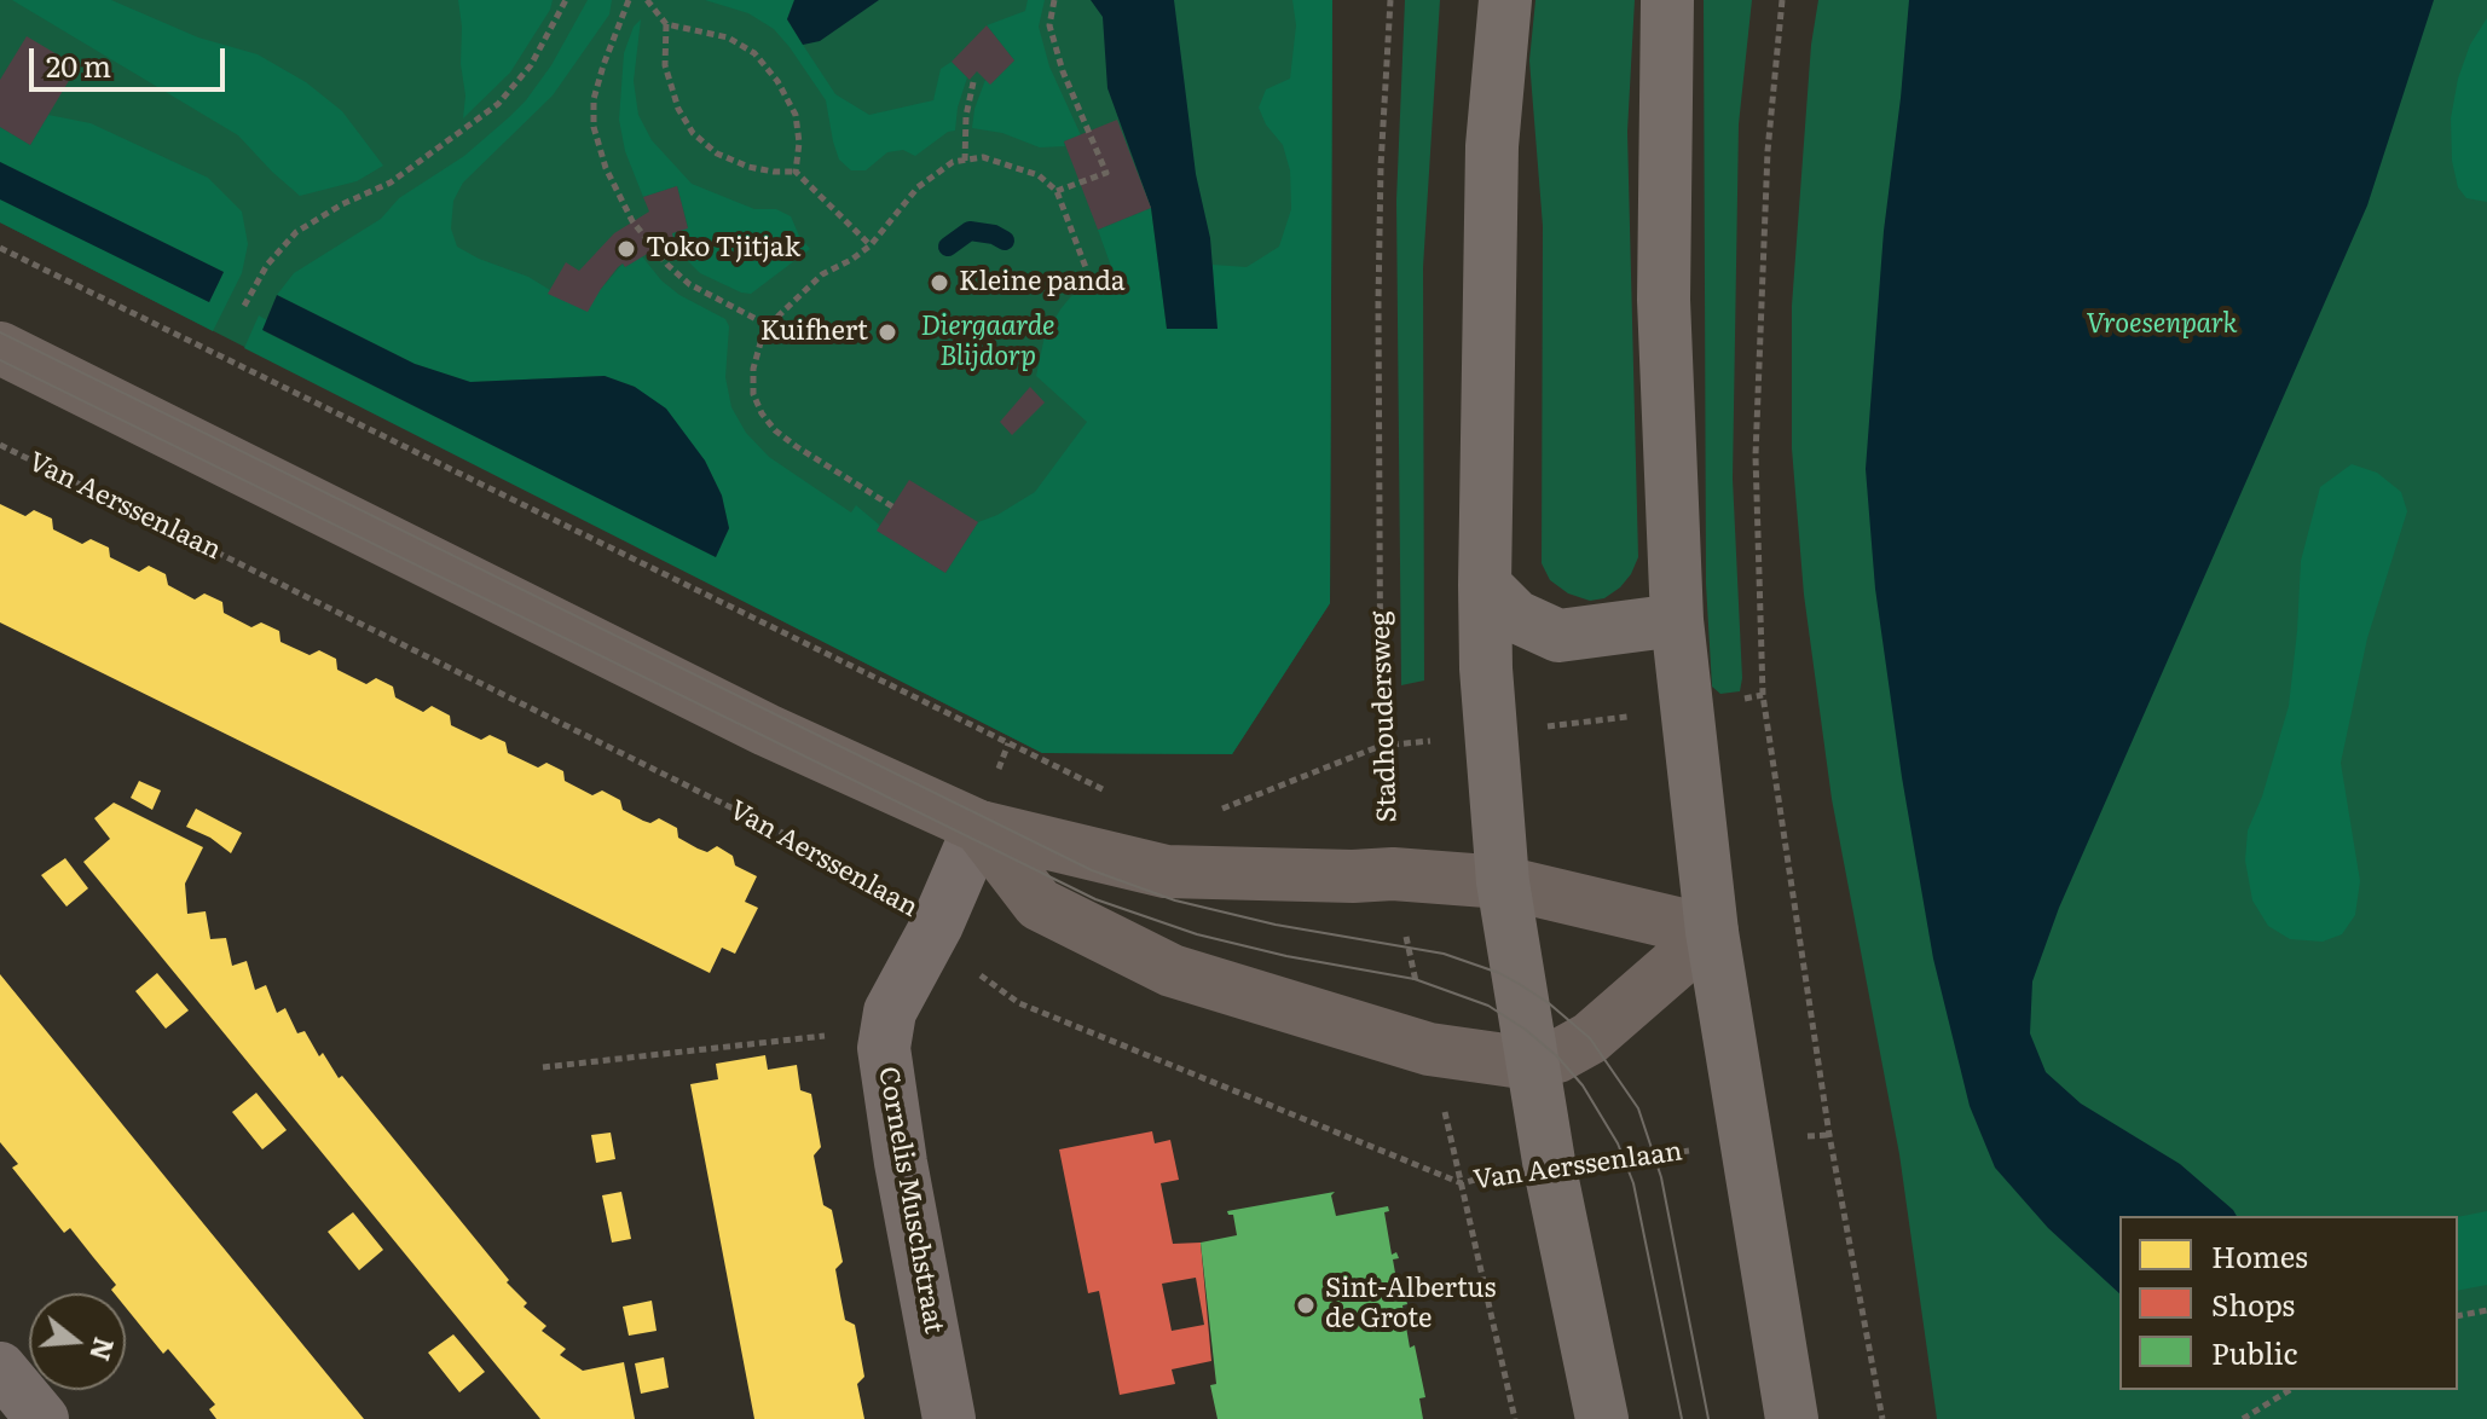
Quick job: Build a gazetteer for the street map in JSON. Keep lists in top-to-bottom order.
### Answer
{
  "streets": {
    "street": ["Cornelis Muschstraat"],
    "path": ["Van Aerssenlaan", "Stadhoudersweg"]
  },
  "crossings": [
    ["Van Aerssenlaan", "Stadhoudersweg"],
    ["Van Aerssenlaan", "Cornelis Muschstraat"]
  ],
  "parks": ["Vroesenpark", "Diergaarde Blijdorp"],
  "places": [
    "Toko Tjitjak",
    "Kleine panda",
    "Kuifhert",
    "Sint-Albertus de Grote"
  ],
  "legend": ["Homes", "Shops", "Public"],
  "scale_bar": "20 m",
  "north": "right"
}
